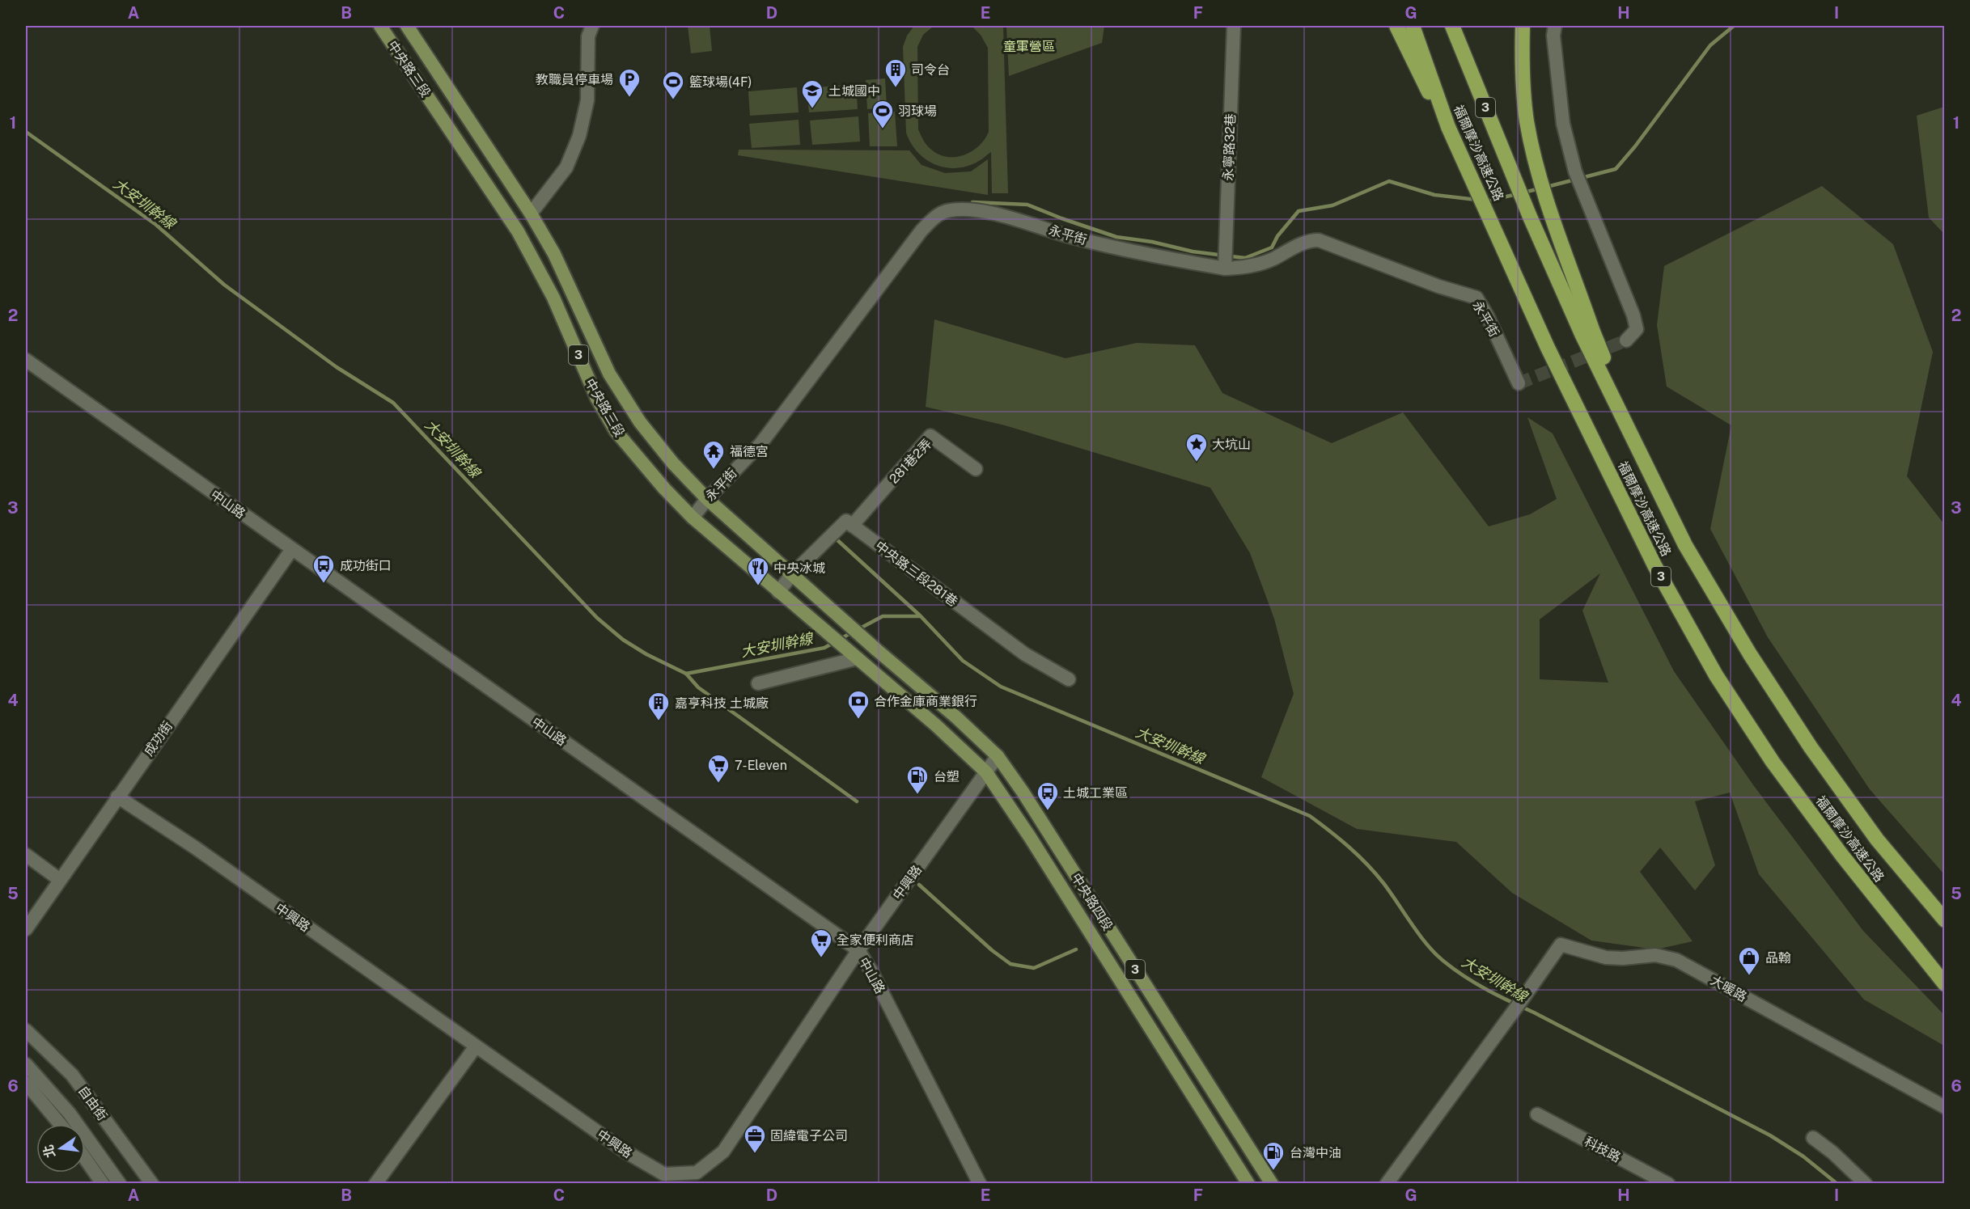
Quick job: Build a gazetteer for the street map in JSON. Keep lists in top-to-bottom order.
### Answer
{
  "streets": {
    "highway": ["3", "福爾摩沙高速公路"],
    "main road": ["中央路三段", "中央路四段"],
    "street": [
      "永寧路32巷",
      "永平街",
      "281巷2弄",
      "中山路",
      "中央路三段281巷",
      "成功街",
      "中興路",
      "大暖路",
      "自由街",
      "科技路"
    ]
  },
  "crossings": [
    ["中央路三段", "永平街"],
    ["中央路三段", "中央路四段"],
    ["永寧路32巷", "永平街"],
    ["281巷2弄", "中央路三段281巷"],
    ["中山路", "成功街"],
    ["中山路", "中興路"],
    ["成功街", "中興路"],
    ["中興路", "中央路四段"]
  ],
  "water": ["大安圳幹線"],
  "parks": ["童軍營區"],
  "places": {
    "building": ["司令台", "嘉亨科技 土城廠"],
    "parking": ["教職員停車場"],
    "sports": ["籃球場(4F)", "羽球場"],
    "school or university": ["土城國中"],
    "place": ["大坑山"],
    "temple": ["福德宮"],
    "bus stop": ["成功街口", "土城工業區"],
    "restaurant": ["中央冰城"],
    "bank": ["合作金庫商業銀行"],
    "supermarket": ["7-Eleven", "全家便利商店"],
    "fuel station": ["台塑", "台灣中油"],
    "shop": ["品翰"],
    "office": ["固緯電子公司"]
  },
  "north": "left",
  "grid": {
    "columns": [
      "A",
      "B",
      "C",
      "D",
      "E",
      "F",
      "G",
      "H",
      "I"
    ],
    "rows": [
      "1",
      "2",
      "3",
      "4",
      "5",
      "6"
    ]
  }
}
